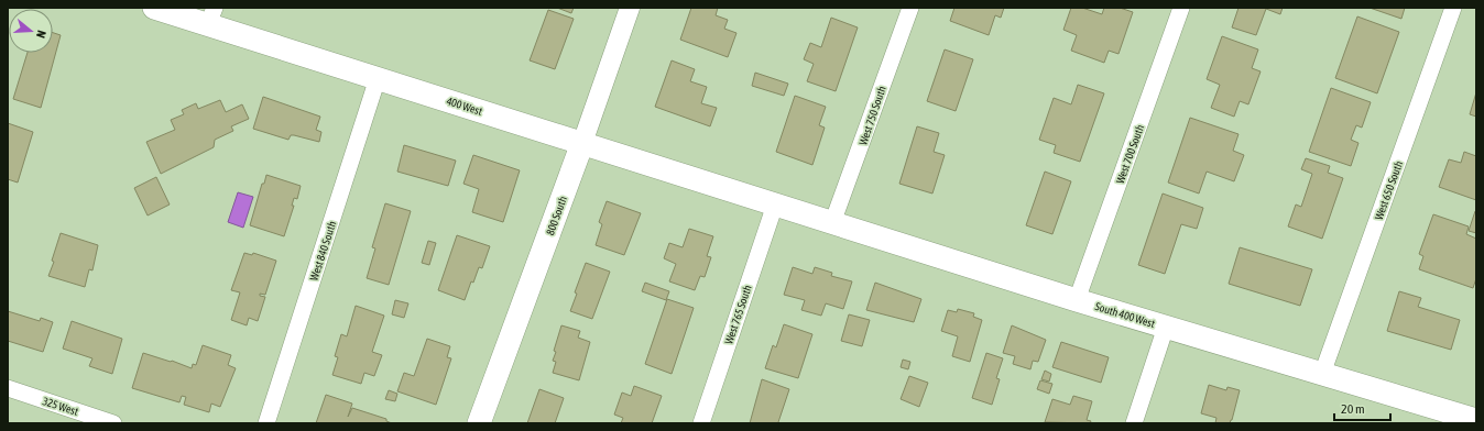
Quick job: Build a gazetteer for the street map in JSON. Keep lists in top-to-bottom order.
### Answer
{
  "streets": {
    "main road": ["400 West", "800 South", "South 400 West"],
    "street": [
      "West 750 South",
      "West 700 South",
      "West 650 South",
      "West 840 South",
      "West 765 South",
      "325 West"
    ]
  },
  "crossings": [
    ["400 West", "800 South"],
    ["400 West", "West 840 South"],
    ["400 West", "West 765 South"],
    ["400 West", "South 400 West"],
    ["West 750 South", "South 400 West"],
    ["West 700 South", "South 400 West"],
    ["West 650 South", "South 400 West"],
    ["West 765 South", "South 400 West"]
  ],
  "scale_bar": "20 m",
  "north": "right"
}
